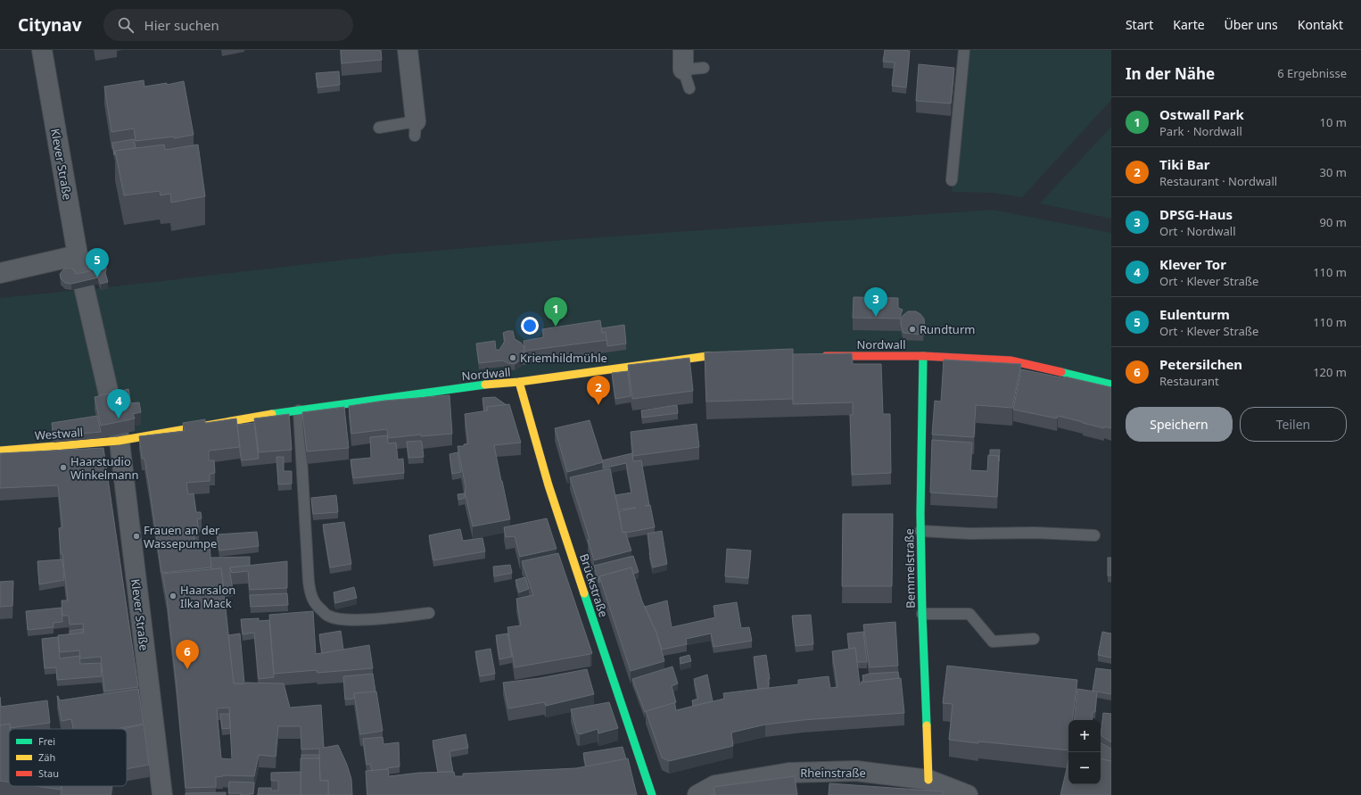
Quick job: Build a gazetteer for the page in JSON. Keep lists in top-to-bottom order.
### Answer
{
  "streets": {
    "street": [
      "Klever Straße",
      "Nordwall",
      "Westwall",
      "Bemmelstraße",
      "Brückstraße",
      "Rheinstraße"
    ]
  },
  "crossings": [
    ["Klever Straße", "Nordwall"],
    ["Klever Straße", "Westwall"],
    ["Nordwall", "Westwall"],
    ["Nordwall", "Bemmelstraße"],
    ["Nordwall", "Brückstraße"],
    ["Bemmelstraße", "Rheinstraße"]
  ],
  "places": [
    "Rundturm",
    "Kriemhildmühle",
    "Haarstudio Winkelmann",
    "Frauen an der Wassepumpe",
    "Haarsalon Ilka Mack"
  ],
  "legend": ["Frei", "Zäh", "Stau"],
  "page": {
    "header": "Citynav",
    "search": "Hier suchen",
    "nav": [
      "Start",
      "Karte",
      "Über uns",
      "Kontakt"
    ],
    "heading": ["In der Nähe", "6 Ergebnisse"],
    "list": [
      {
        "mark": "1",
        "name": "Ostwall Park",
        "note": "Park · Nordwall",
        "value": "10 m"
      },
      {
        "mark": "2",
        "name": "Tiki Bar",
        "note": "Restaurant · Nordwall",
        "value": "30 m"
      },
      {
        "mark": "3",
        "name": "DPSG-Haus",
        "note": "Ort · Nordwall",
        "value": "90 m"
      },
      {
        "mark": "4",
        "name": "Klever Tor",
        "note": "Ort · Klever Straße",
        "value": "110 m"
      },
      {
        "mark": "5",
        "name": "Eulenturm",
        "note": "Ort · Klever Straße",
        "value": "110 m"
      },
      {
        "mark": "6",
        "name": "Petersilchen",
        "note": "Restaurant",
        "value": "120 m"
      }
    ],
    "pins": [
      "5",
      "3",
      "1",
      "2",
      "4",
      "6"
    ],
    "buttons": ["Speichern", "Teilen"],
    "map_buttons": ["+", "−"]
  }
}
